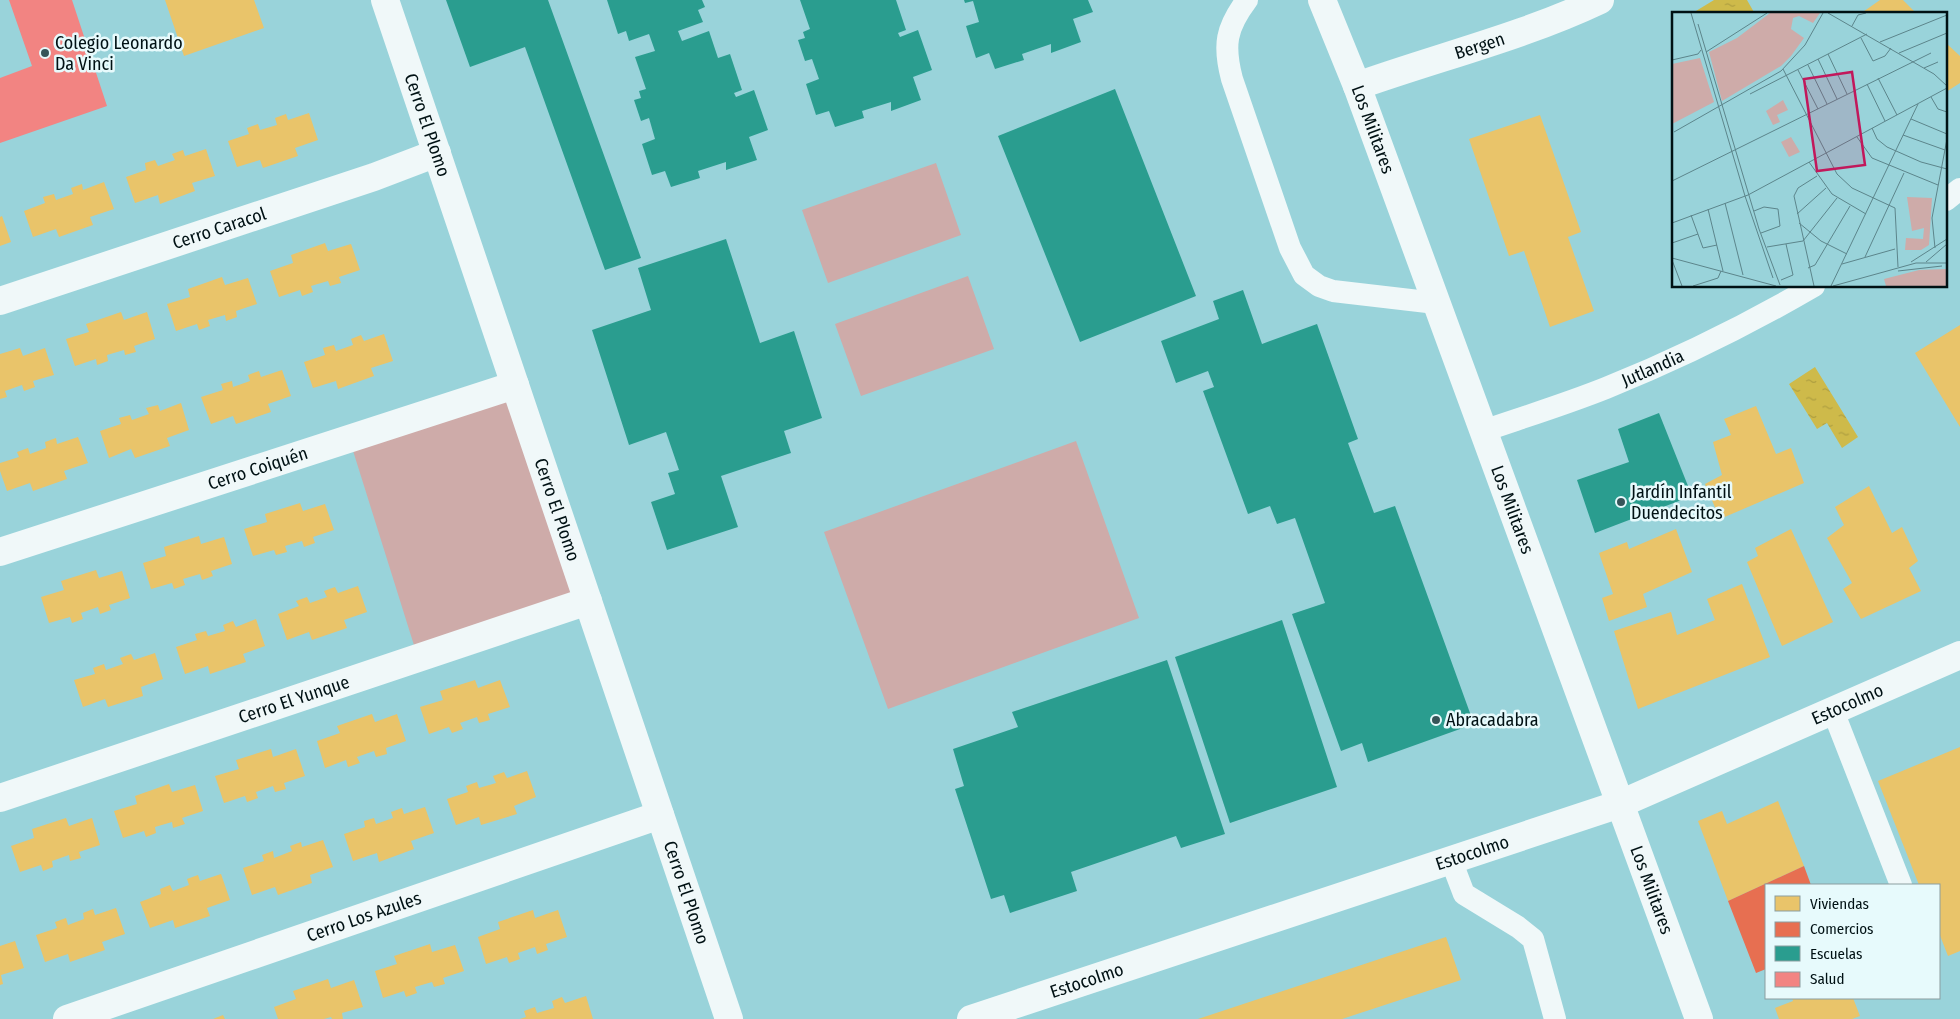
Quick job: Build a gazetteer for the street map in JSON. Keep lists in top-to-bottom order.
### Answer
{
  "streets": {
    "street": [
      "Bergen",
      "Cerro El Plomo",
      "Los Militares",
      "Cerro Caracol",
      "Cerro Coiquén",
      "Cerro El Yunque",
      "Estocolmo",
      "Cerro Los Azules"
    ],
    "lane": ["Jutlandia"]
  },
  "crossings": [
    ["Bergen", "Los Militares"],
    ["Cerro El Plomo", "Cerro Caracol"],
    ["Cerro El Plomo", "Cerro Coiquén"],
    ["Cerro El Plomo", "Cerro El Yunque"],
    ["Cerro El Plomo", "Cerro Los Azules"],
    ["Los Militares", "Jutlandia"],
    ["Los Militares", "Estocolmo"]
  ],
  "places": ["Colegio Leonardo Da Vinci", "Jardín Infantil Duendecitos", "Abracadabra"],
  "legend": [
    "Viviendas",
    "Comercios",
    "Escuelas",
    "Salud"
  ]
}
